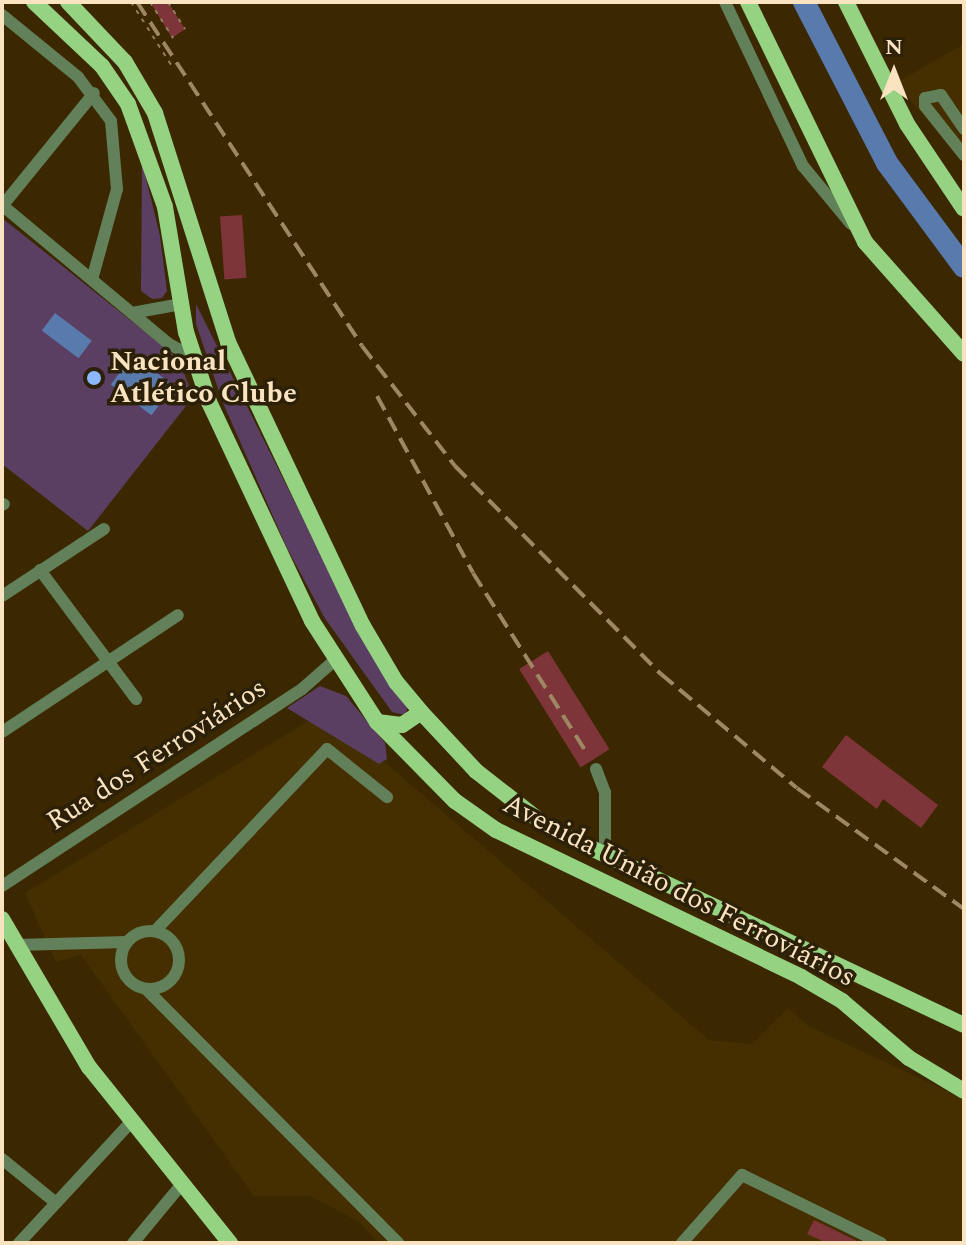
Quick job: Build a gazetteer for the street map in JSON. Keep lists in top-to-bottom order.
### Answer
{
  "streets": {
    "main road": ["Avenida União dos Ferroviários"],
    "street": ["Rua dos Ferroviários"]
  },
  "crossings": [
    ["Rua dos Ferroviários", "Avenida União dos Ferroviários"]
  ],
  "places": ["Nacional Atlético Clube"],
  "north": "top"
}
